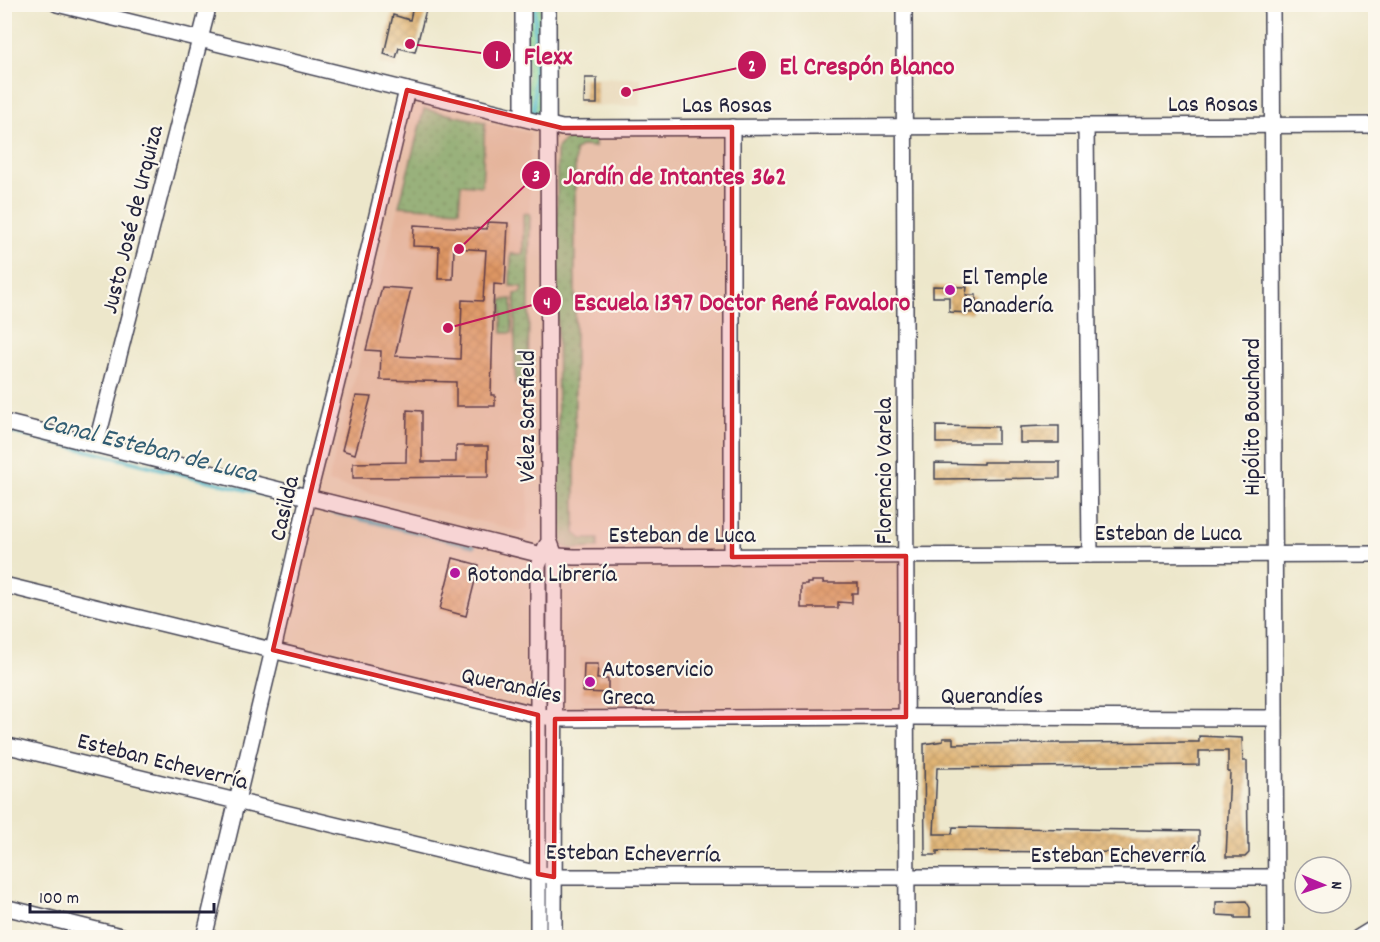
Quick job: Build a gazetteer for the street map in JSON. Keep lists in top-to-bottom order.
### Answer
{
  "streets": {
    "street": [
      "Las Rosas",
      "Justo José de Urquiza",
      "Vélez Sarsfield",
      "Hipólito Bouchard",
      "Florencio Varela",
      "Casilda",
      "Esteban de Luca",
      "Querandíes",
      "Esteban Echeverría"
    ]
  },
  "crossings": [
    ["Las Rosas", "Justo José de Urquiza"],
    ["Las Rosas", "Vélez Sarsfield"],
    ["Las Rosas", "Hipólito Bouchard"],
    ["Las Rosas", "Florencio Varela"],
    ["Las Rosas", "Casilda"],
    ["Justo José de Urquiza", "Esteban de Luca"],
    ["Vélez Sarsfield", "Esteban de Luca"],
    ["Vélez Sarsfield", "Querandíes"],
    ["Vélez Sarsfield", "Esteban Echeverría"],
    ["Hipólito Bouchard", "Esteban de Luca"],
    ["Hipólito Bouchard", "Querandíes"],
    ["Hipólito Bouchard", "Esteban Echeverría"],
    ["Florencio Varela", "Esteban de Luca"],
    ["Florencio Varela", "Querandíes"],
    ["Florencio Varela", "Esteban Echeverría"],
    ["Casilda", "Esteban de Luca"],
    ["Casilda", "Querandíes"],
    ["Casilda", "Esteban Echeverría"]
  ],
  "water": ["Canal Esteban de Luca"],
  "places": [
    "Flexx",
    "El Crespón Blanco",
    "Jardín de Intantes 362",
    "El Temple Panadería",
    "Escuela 1397 Doctor René Favaloro",
    "Rotonda Librería",
    "Autoservicio Greca"
  ],
  "scale_bar": "100 m",
  "north": "right"
}
